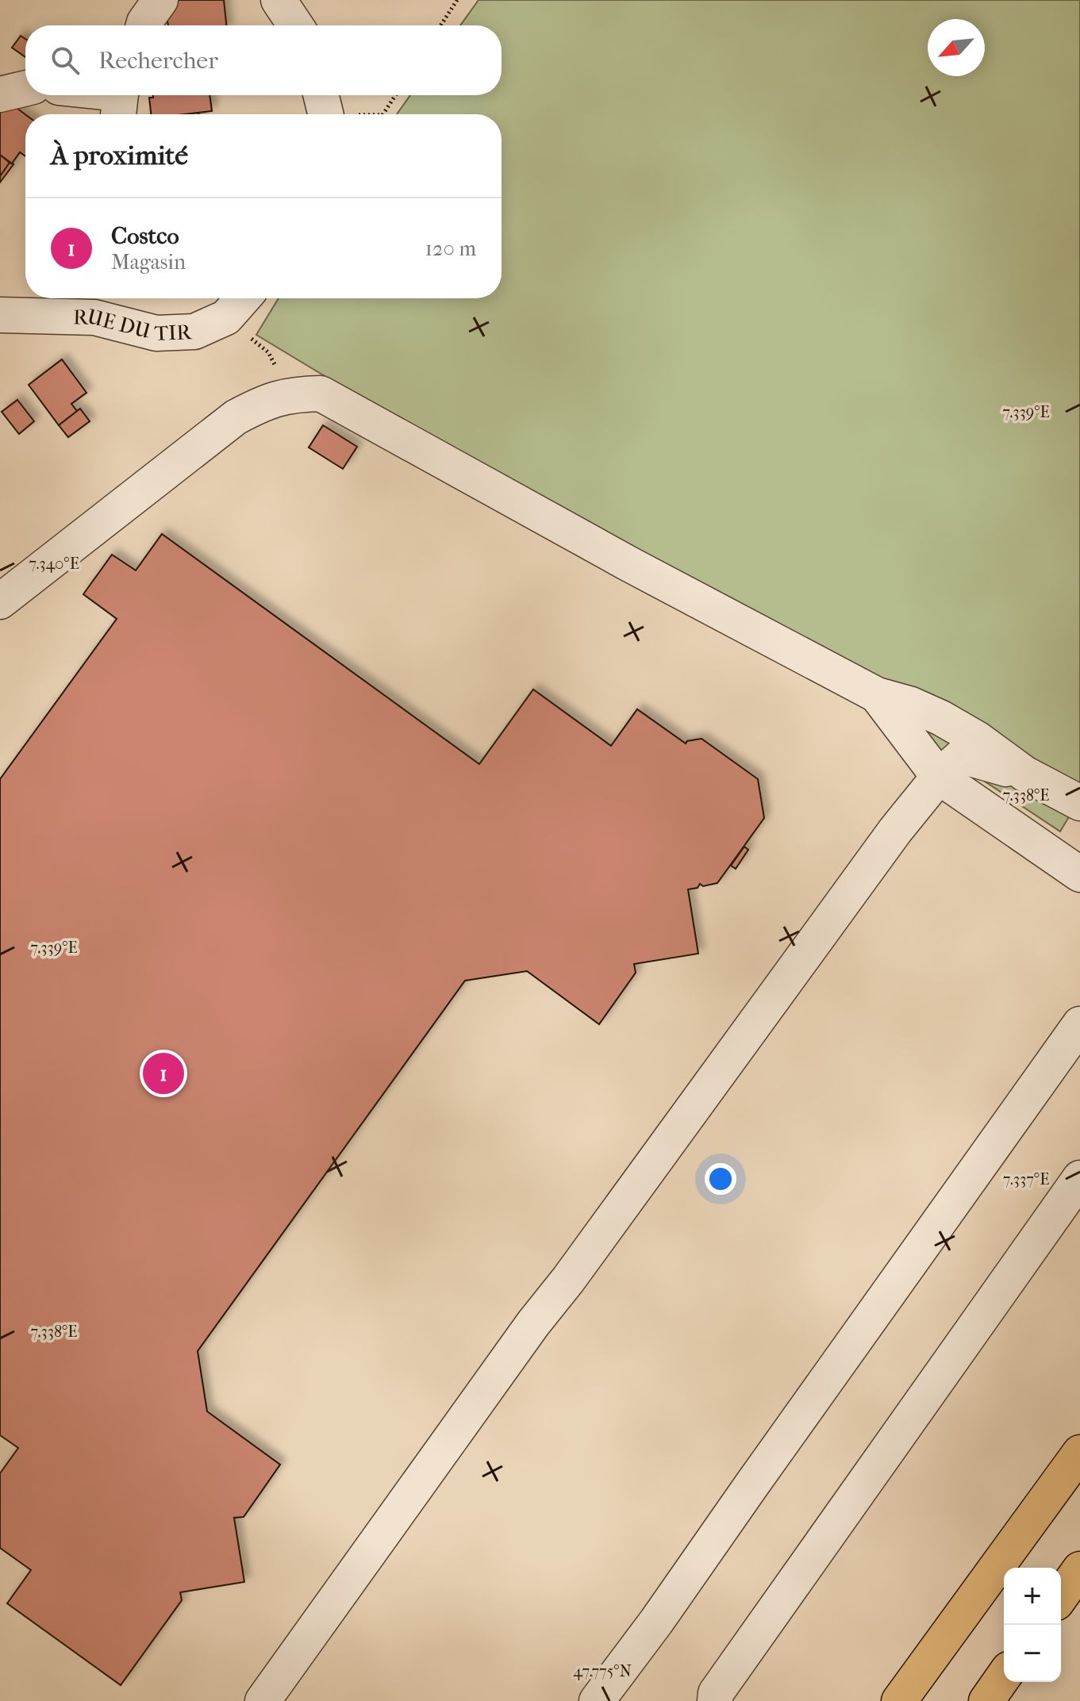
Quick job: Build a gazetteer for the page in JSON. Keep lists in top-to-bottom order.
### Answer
{
  "streets": {
    "street": ["RUE DU TIR"]
  },
  "north": "bottom left",
  "page": {
    "search": "Rechercher",
    "heading": "À proximité",
    "list": [
      {
        "mark": "1",
        "name": "Costco",
        "note": "Magasin",
        "value": "120 m"
      }
    ],
    "pins": "1",
    "map_buttons": ["+", "−"]
  },
  "coordinates": [
    "7.339°E",
    "7.340°E",
    "7.338°E",
    "7.337°E",
    "47.775°N"
  ]
}
